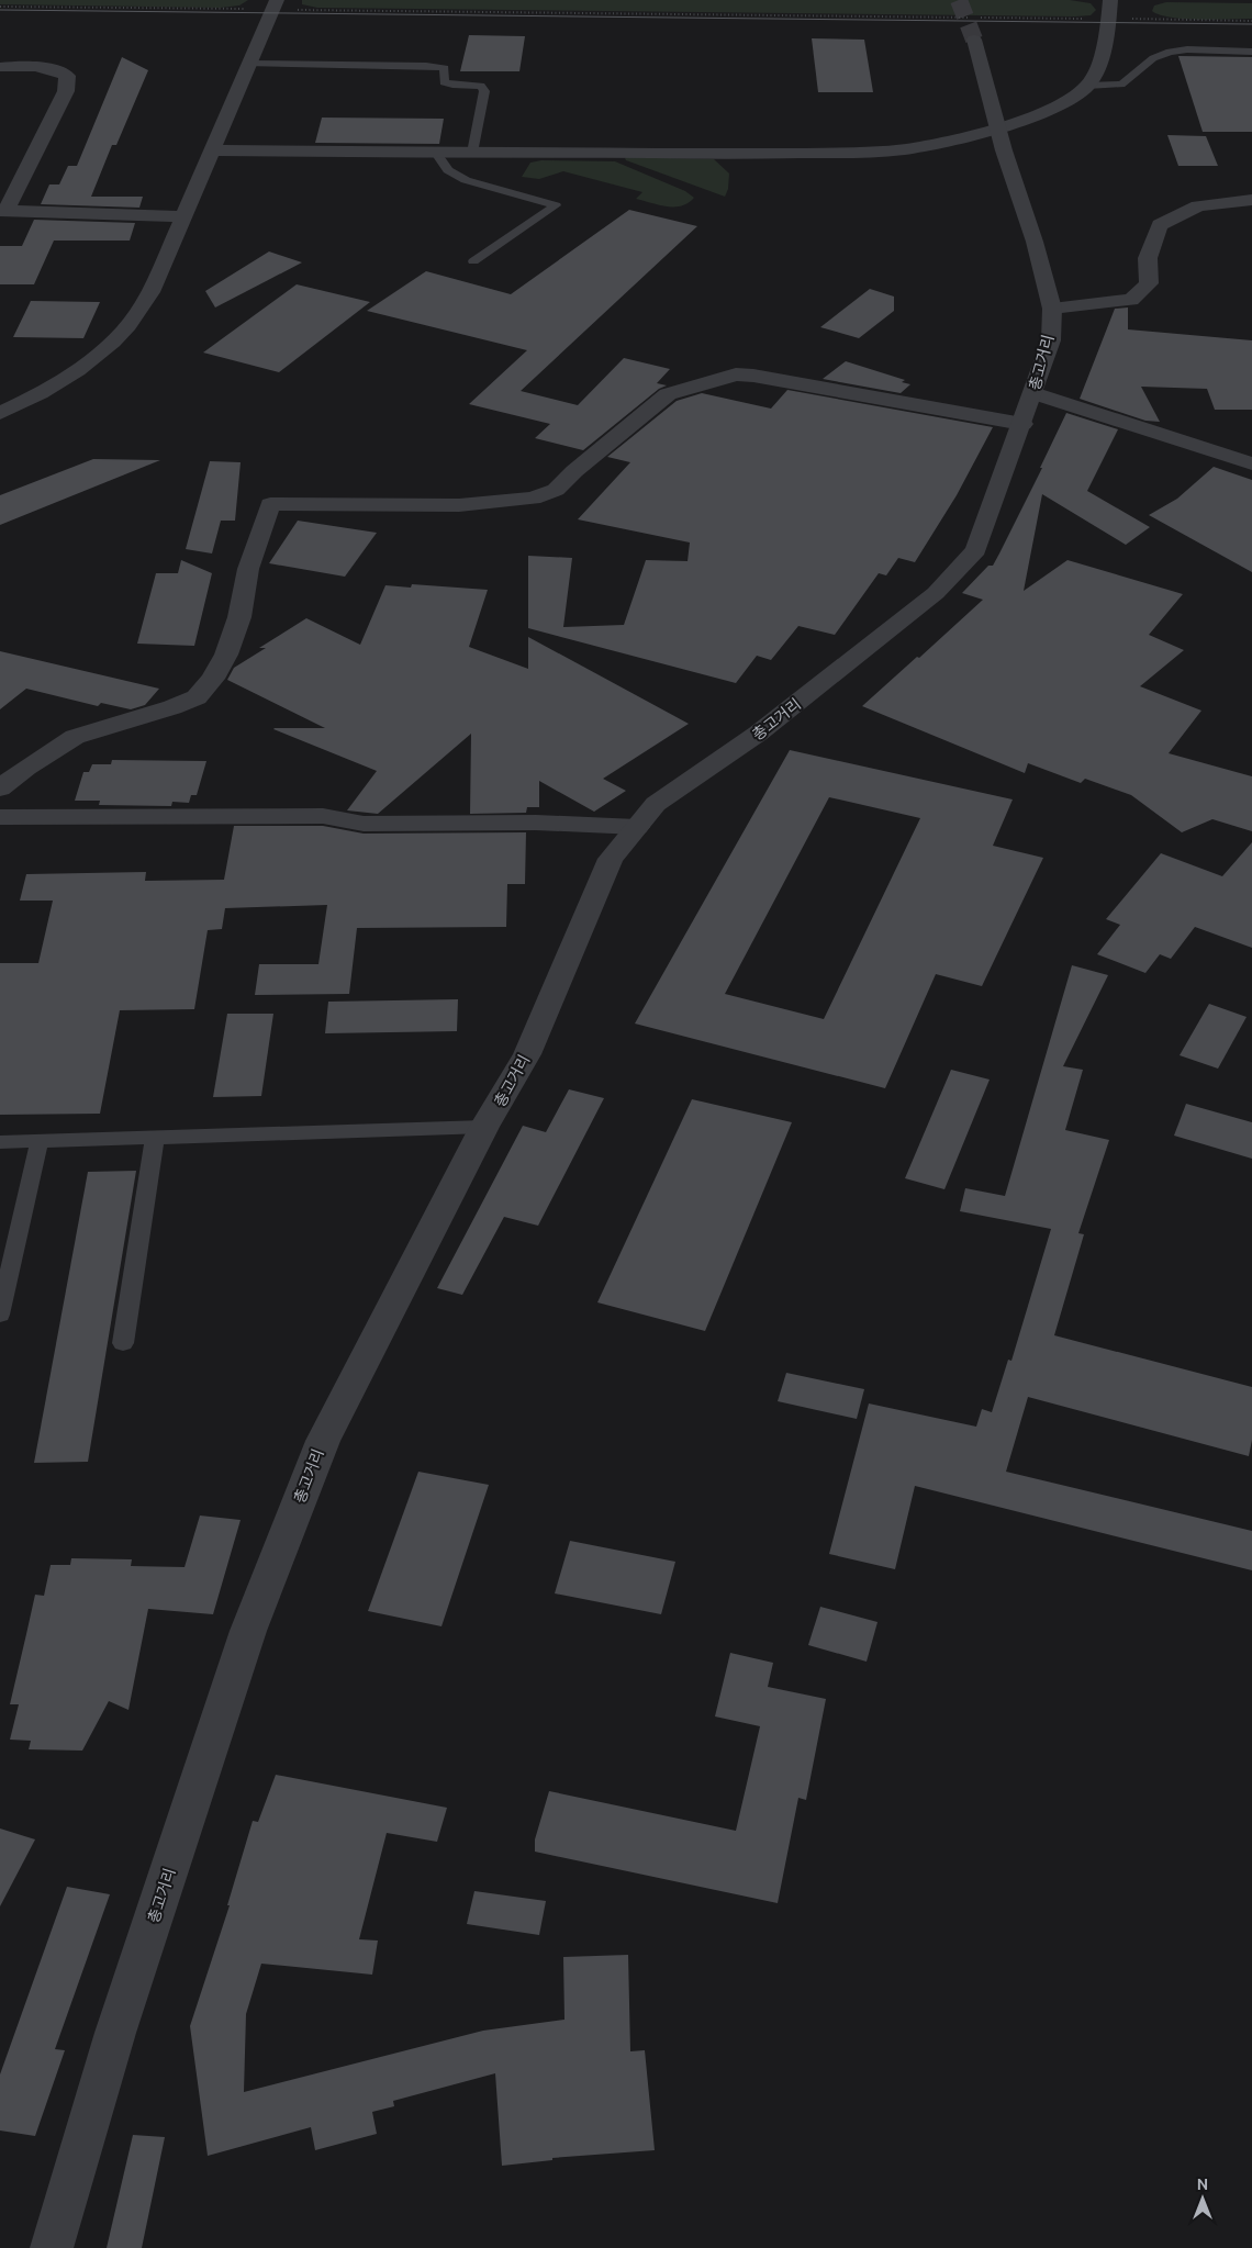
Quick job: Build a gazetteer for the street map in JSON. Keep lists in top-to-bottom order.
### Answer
{
  "streets": {
    "street": ["총고거리"]
  },
  "north": "top"
}
